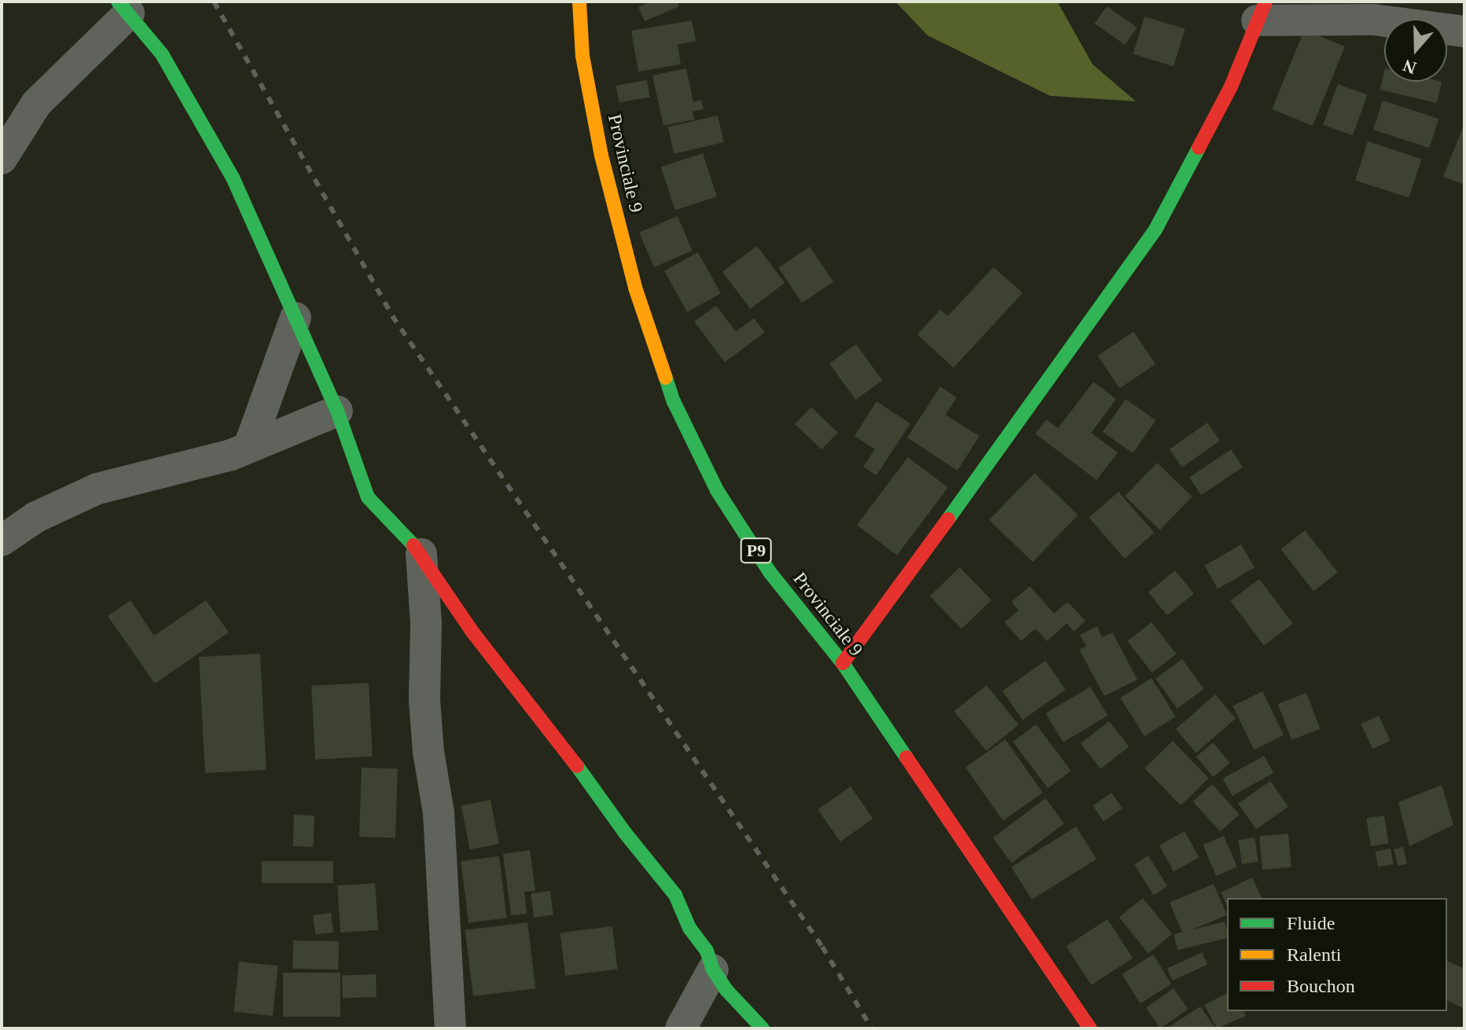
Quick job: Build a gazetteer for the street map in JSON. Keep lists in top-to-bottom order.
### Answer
{
  "streets": {
    "street": ["Provinciale 9", "P9"]
  },
  "legend": ["Fluide", "Ralenti", "Bouchon"],
  "north": "bottom"
}
